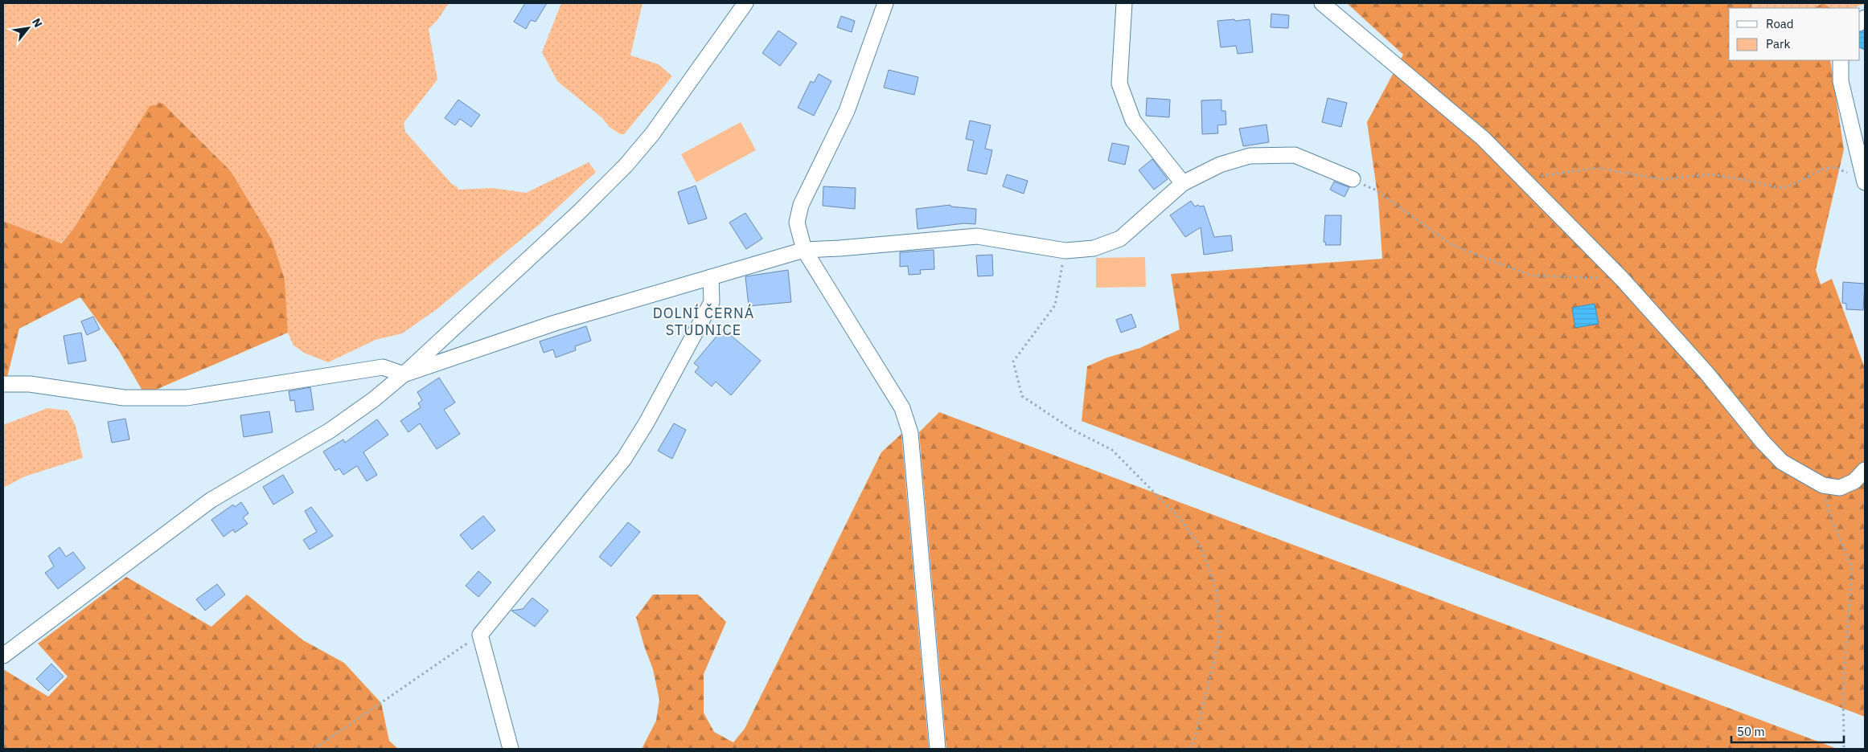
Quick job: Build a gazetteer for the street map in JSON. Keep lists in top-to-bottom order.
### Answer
{
  "districts": ["DOLNÍ ČERNÁ STUDNICE"],
  "legend": ["Road", "Park"],
  "scale_bar": "50 m",
  "north": "top right"
}
